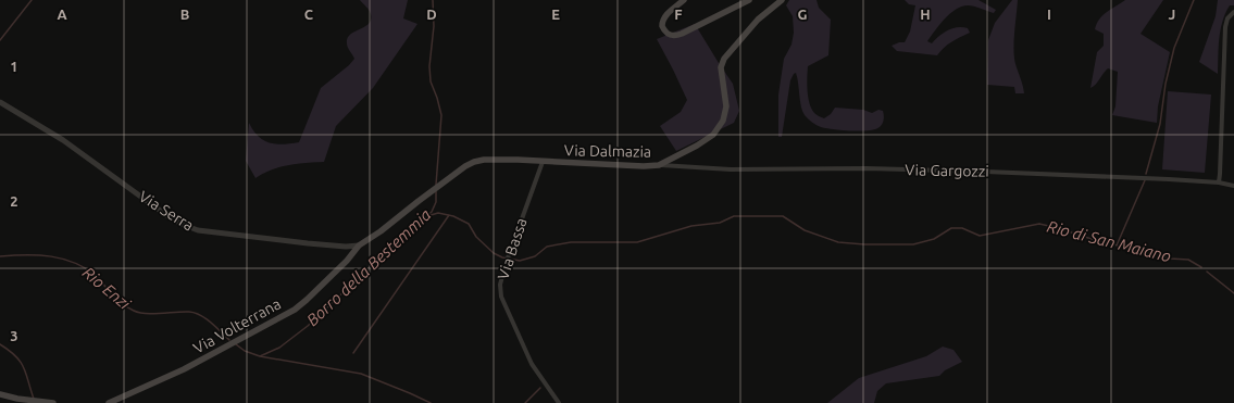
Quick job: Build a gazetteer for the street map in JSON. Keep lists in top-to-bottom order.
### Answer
{
  "streets": {
    "main road": ["Via Dalmazia", "Via Volterrana"],
    "street": ["Via Gargozzi", "Via Serra", "Via Bassa"]
  },
  "crossings": [
    ["Via Dalmazia", "Via Gargozzi"],
    ["Via Dalmazia", "Via Serra"],
    ["Via Dalmazia", "Via Bassa"],
    ["Via Dalmazia", "Via Volterrana"],
    ["Via Serra", "Via Volterrana"]
  ],
  "water": ["Rio di San Maiano", "Borro della Bestemmia", "Rio Enzi"],
  "grid": {
    "columns": [
      "A",
      "B",
      "C",
      "D",
      "E",
      "F",
      "G",
      "H",
      "I",
      "J"
    ],
    "rows": ["1", "2", "3"]
  }
}
